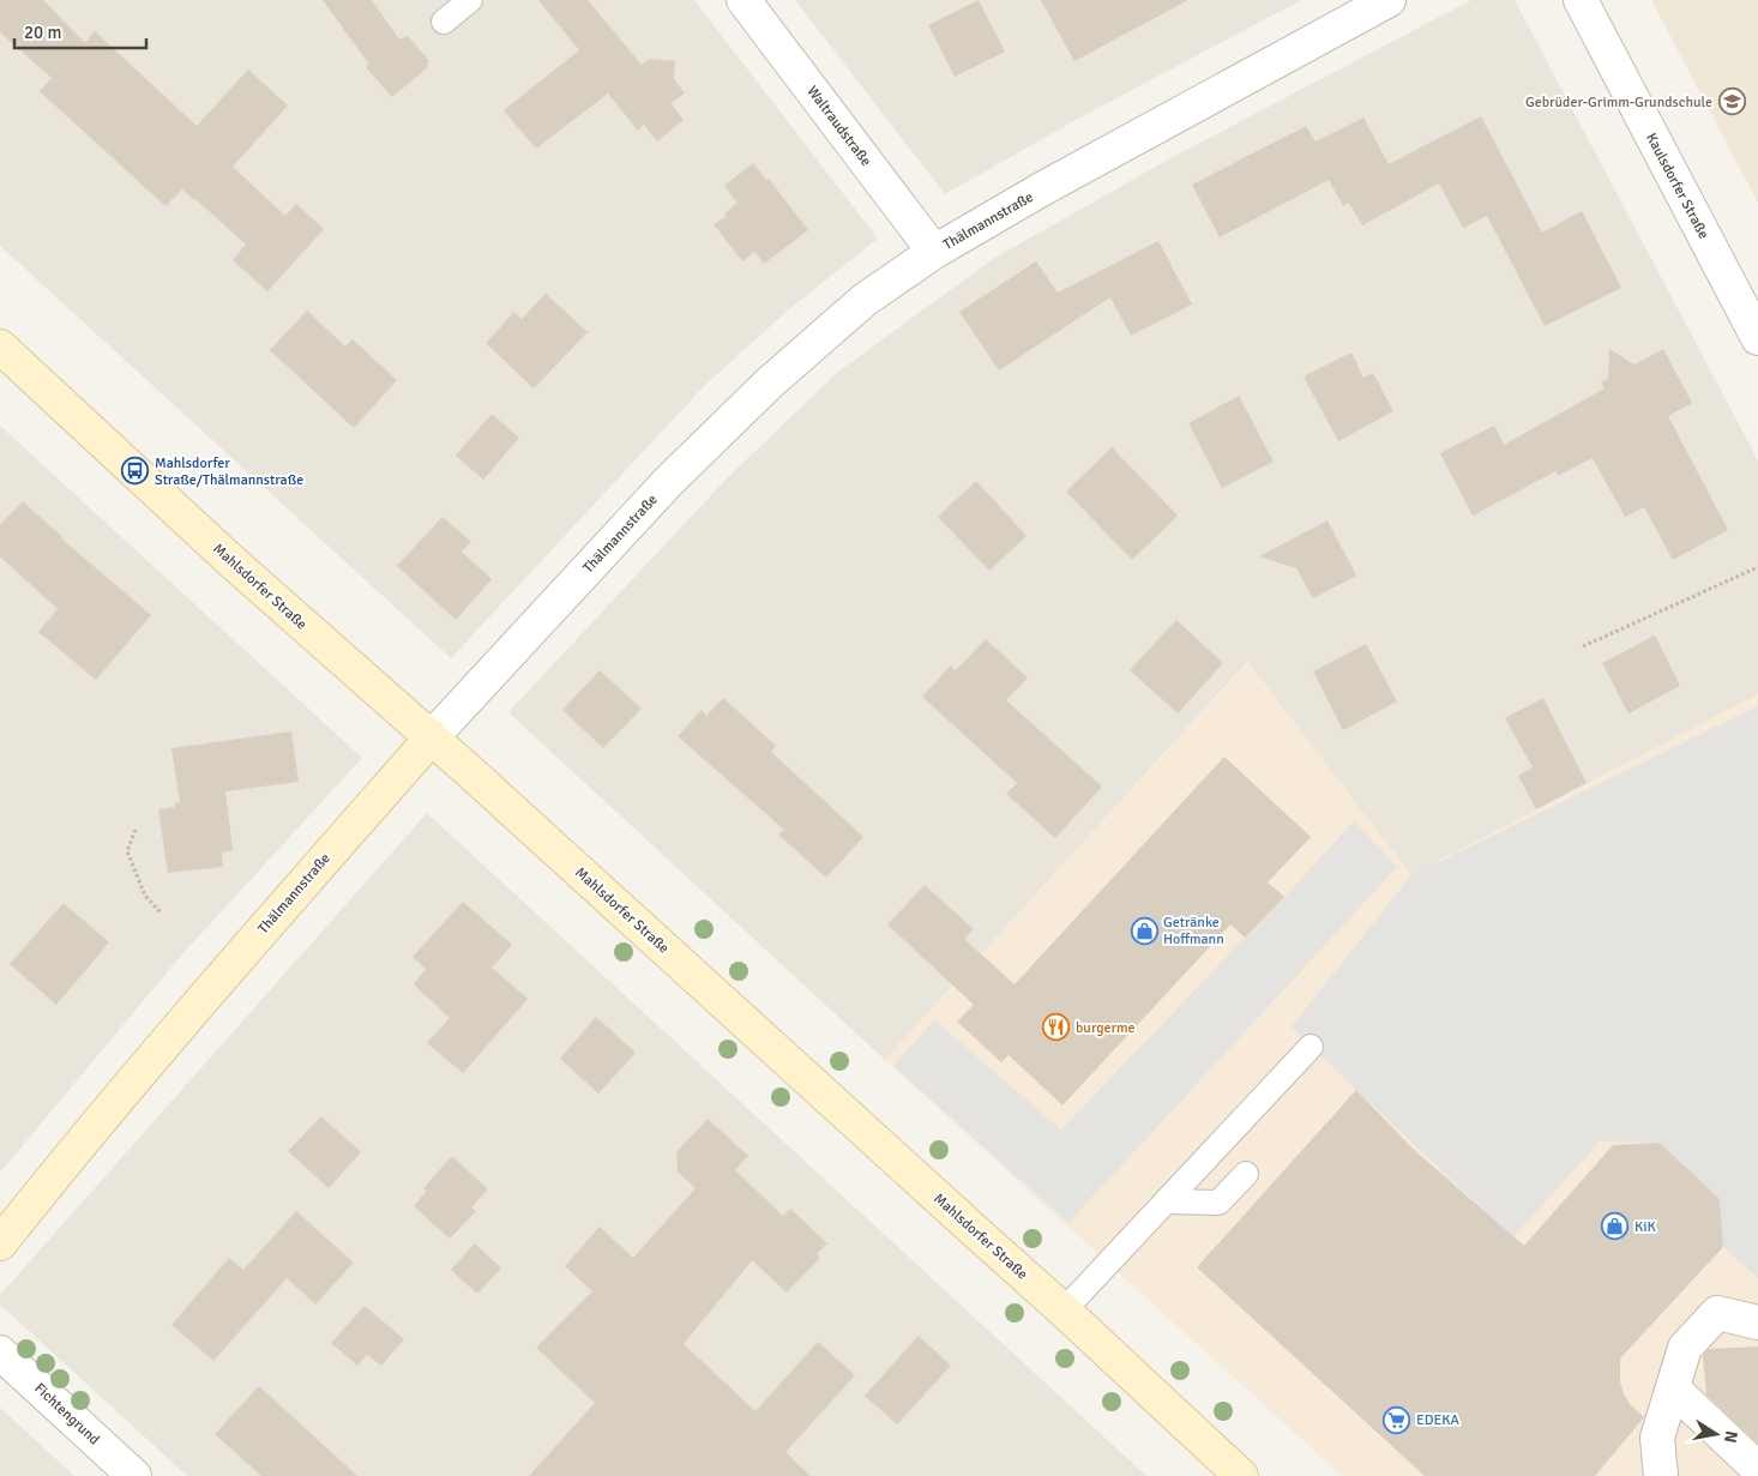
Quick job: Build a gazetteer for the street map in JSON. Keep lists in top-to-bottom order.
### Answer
{
  "streets": {
    "main road": ["Thälmannstraße", "Mahlsdorfer Straße"],
    "street": ["Waltraudstraße", "Kaulsdorfer Straße", "Fichtengrund"]
  },
  "crossings": [
    ["Waltraudstraße", "Thälmannstraße"],
    ["Thälmannstraße", "Mahlsdorfer Straße"]
  ],
  "places": {
    "school or university": ["Gebrüder-Grimm-Grundschule"],
    "bus stop": ["Mahlsdorfer Straße/Thälmannstraße"],
    "shop": ["Getränke Hoffmann", "KiK"],
    "restaurant": ["burgerme"],
    "supermarket": ["EDEKA"]
  },
  "scale_bar": "20 m",
  "north": "right"
}
